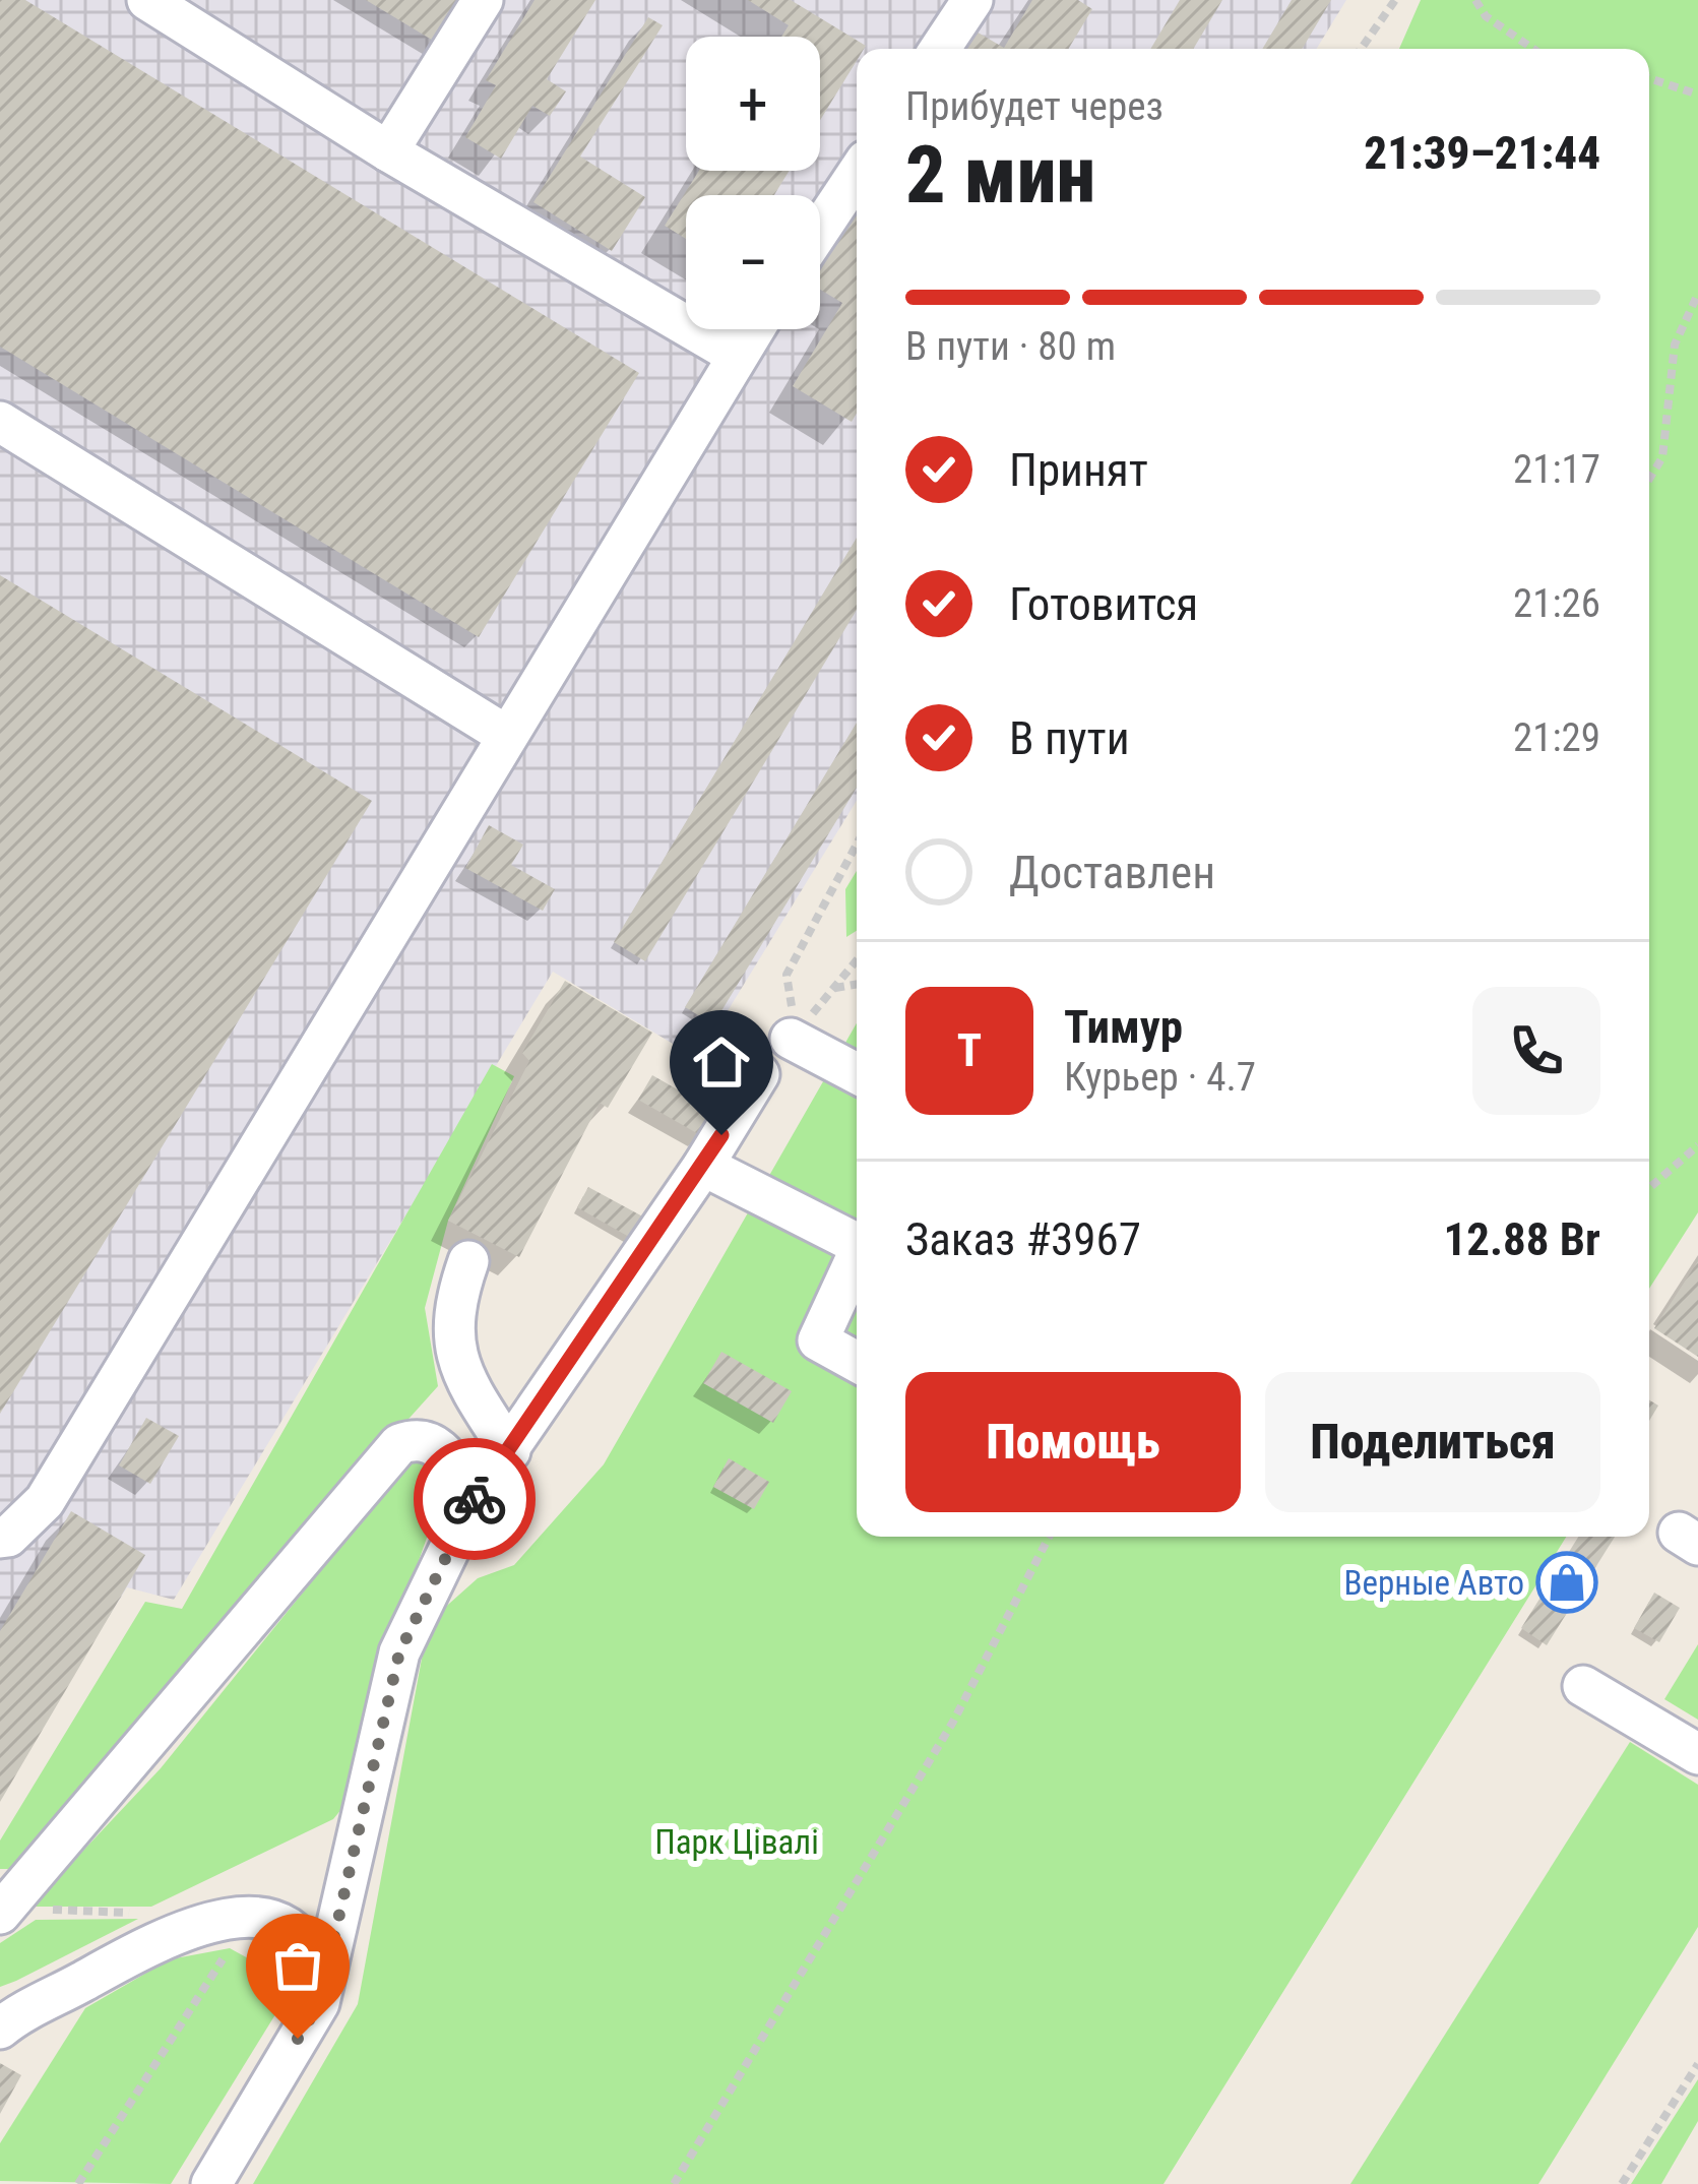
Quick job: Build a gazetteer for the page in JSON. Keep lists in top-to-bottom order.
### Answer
{
  "parks": ["Парк Цівалі"],
  "places": {
    "shop": ["Верные Авто"]
  },
  "page": {
    "map_buttons": ["+", "−"],
    "heading": ["2 мин", "Прибудет через", "21:39–21:44"],
    "panel": [
      "Тимур",
      "Курьер · 4.7",
      "Заказ #3967",
      "12.88 Br"
    ],
    "bar": "В пути · 80 m",
    "list": [
      ["Принят", "21:17"],
      ["Готовится", "21:26"],
      ["В пути", "21:29"],
      "Доставлен"
    ],
    "round": "Т",
    "buttons": ["Помощь", "Поделиться"]
  }
}
